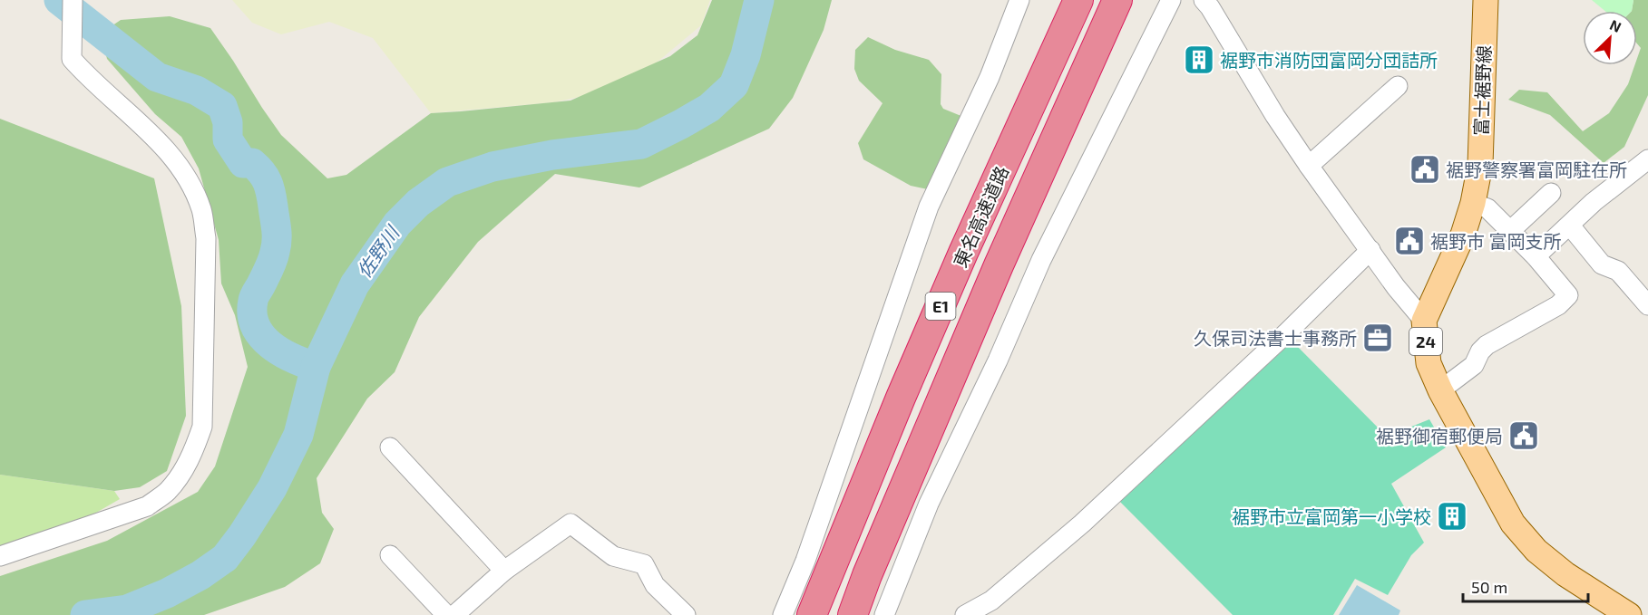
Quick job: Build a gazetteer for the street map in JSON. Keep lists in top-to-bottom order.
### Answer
{
  "streets": {
    "highway": ["東名高速道路", "E1"],
    "main road": ["富士裾野線", "24"]
  },
  "crossings": [
    ["富士裾野線", "24"]
  ],
  "water": ["佐野川"],
  "places": {
    "building": ["裾野市消防団富岡分団詰所", "裾野市立富岡第一小学校"],
    "public building": ["裾野警察署富岡駐在所", "裾野市 富岡支所", "裾野御宿郵便局"],
    "office": ["久保司法書士事務所"]
  },
  "scale_bar": "50 m",
  "north": "top right"
}
